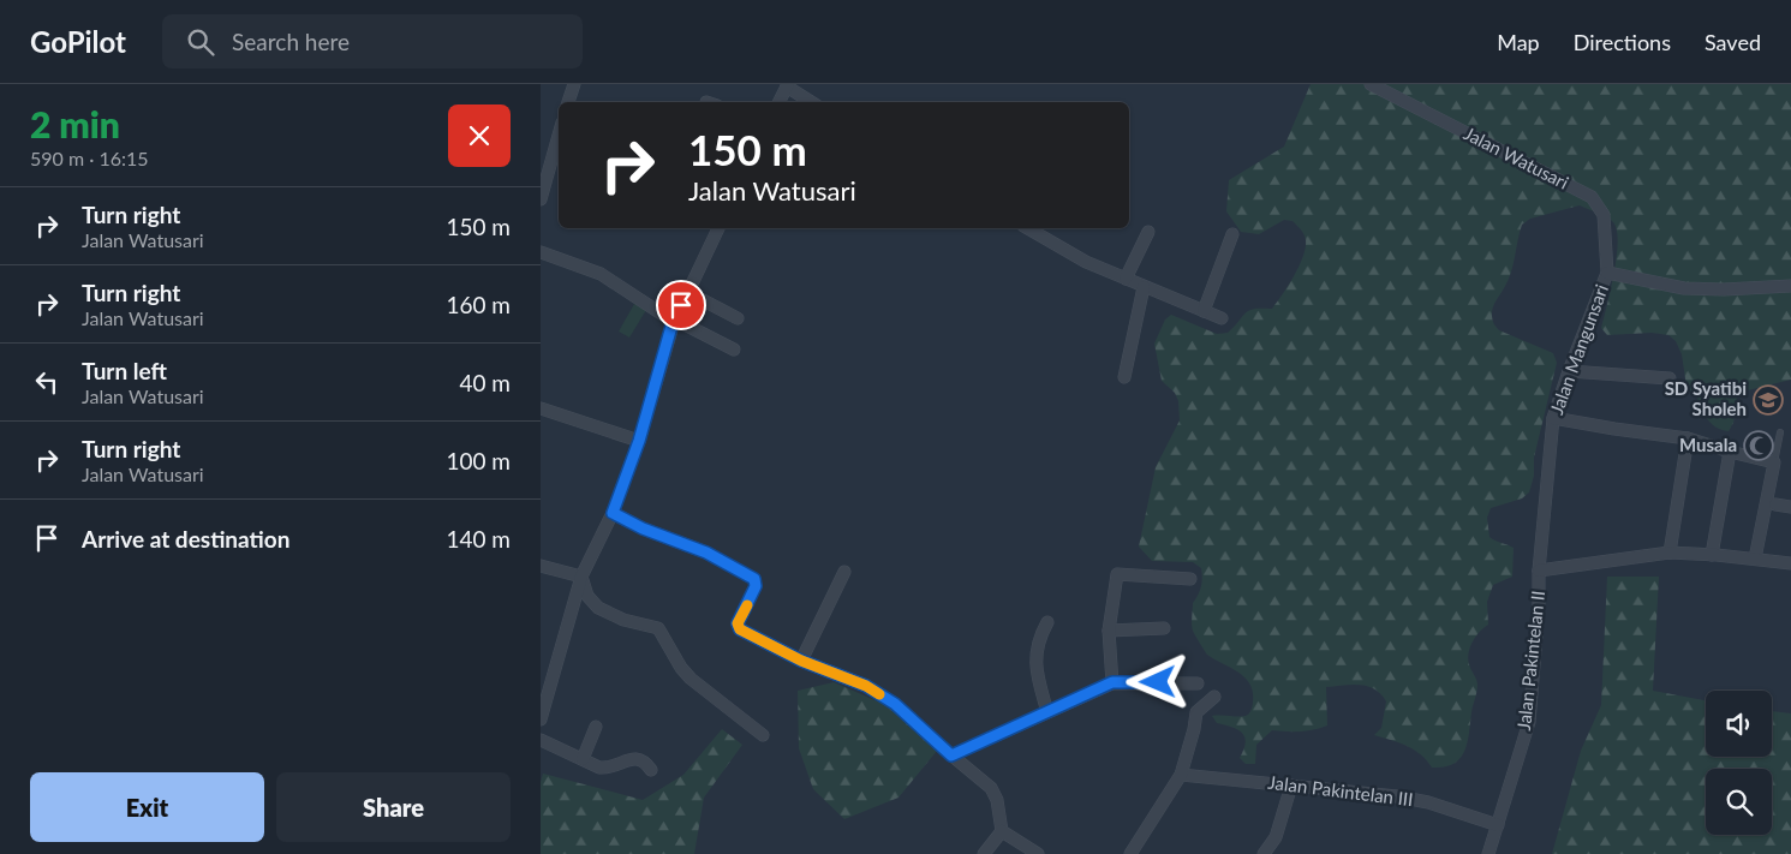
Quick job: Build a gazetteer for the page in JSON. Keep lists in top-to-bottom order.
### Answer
{
  "streets": {
    "street": [
      "Jalan Watusari",
      "Jalan Mangunsari",
      "Jalan Pakintelan II",
      "Jalan Pakintelan III"
    ]
  },
  "crossings": [
    ["Jalan Watusari", "Jalan Mangunsari"],
    ["Jalan Mangunsari", "Jalan Pakintelan II"],
    ["Jalan Pakintelan II", "Jalan Pakintelan III"]
  ],
  "places": {
    "school or university": ["SD Syatibi Sholeh"],
    "mosque": ["Musala"]
  },
  "page": {
    "header": "GoPilot",
    "search": "Search here",
    "nav": ["Map", "Directions", "Saved"],
    "heading": ["2 min", "590 m · 16:15"],
    "turn": ["150 m", "Jalan Watusari"],
    "list": [
      {
        "name": "Turn right",
        "note": "Jalan Watusari",
        "value": "150 m"
      },
      {
        "name": "Turn right",
        "note": "Jalan Watusari",
        "value": "160 m"
      },
      {
        "name": "Turn left",
        "note": "Jalan Watusari",
        "value": "40 m"
      },
      {
        "name": "Turn right",
        "note": "Jalan Watusari",
        "value": "100 m"
      },
      {
        "name": "Arrive at destination",
        "value": "140 m"
      }
    ],
    "buttons": ["Exit", "Share"]
  }
}
